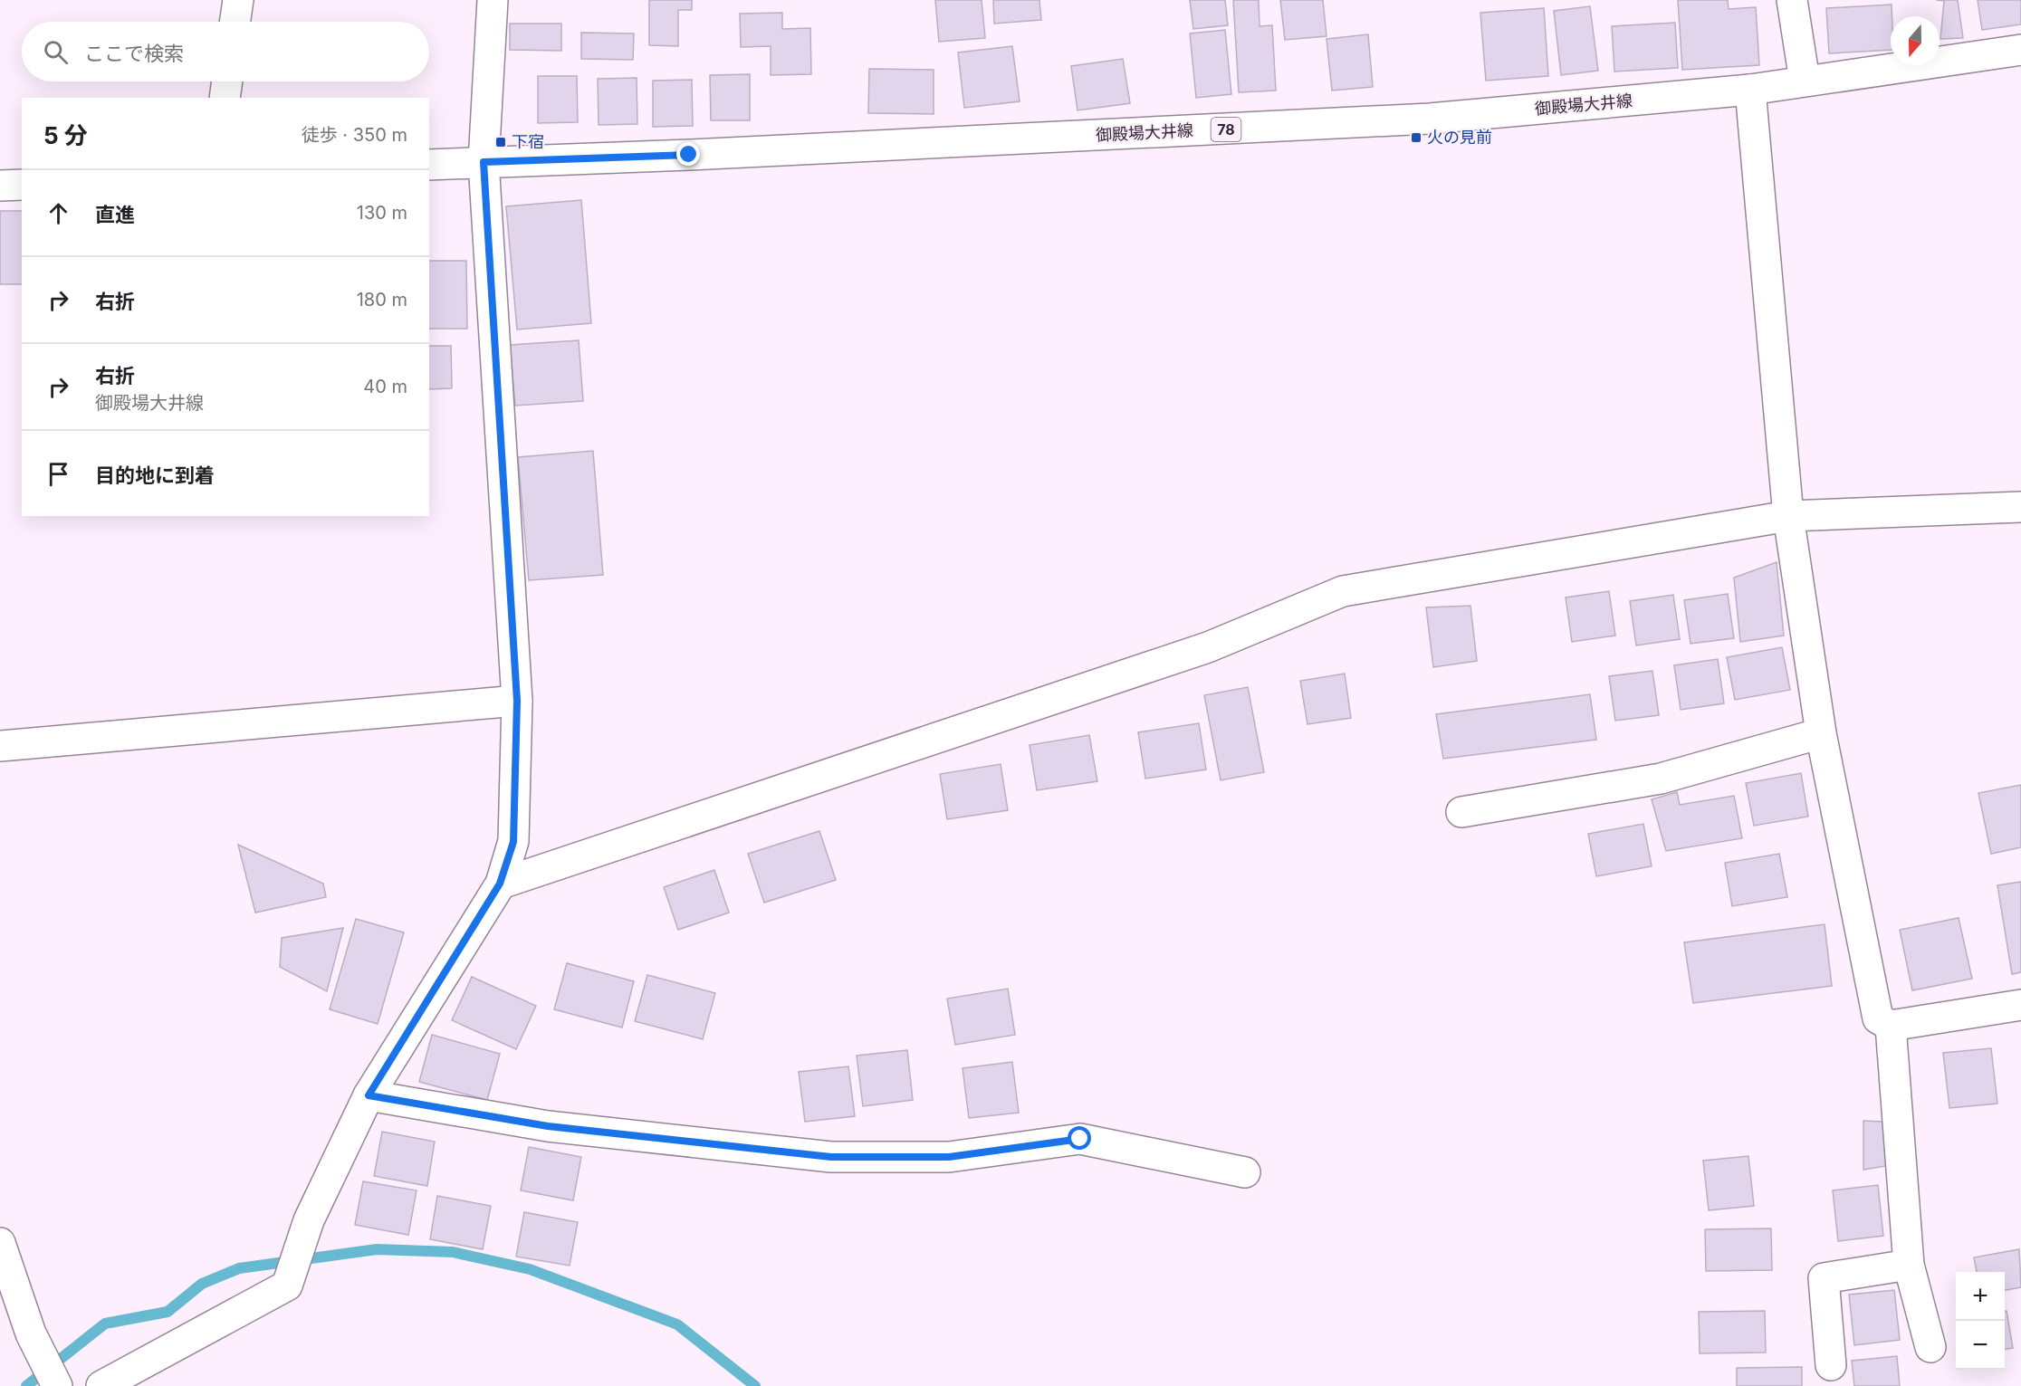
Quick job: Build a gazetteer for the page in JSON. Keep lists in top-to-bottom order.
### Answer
{
  "streets": {
    "street": ["御殿場大井線", "78"]
  },
  "places": {
    "transit": ["火の見前", "下宿"]
  },
  "north": "bottom",
  "page": {
    "search": "ここで検索",
    "heading": ["5 分", "徒歩 · 350 m"],
    "list": [
      ["直進", "130 m"],
      ["右折", "180 m"],
      ["右折", "御殿場大井線", "40 m"],
      "目的地に到着"
    ],
    "map_buttons": ["+", "−"]
  }
}
